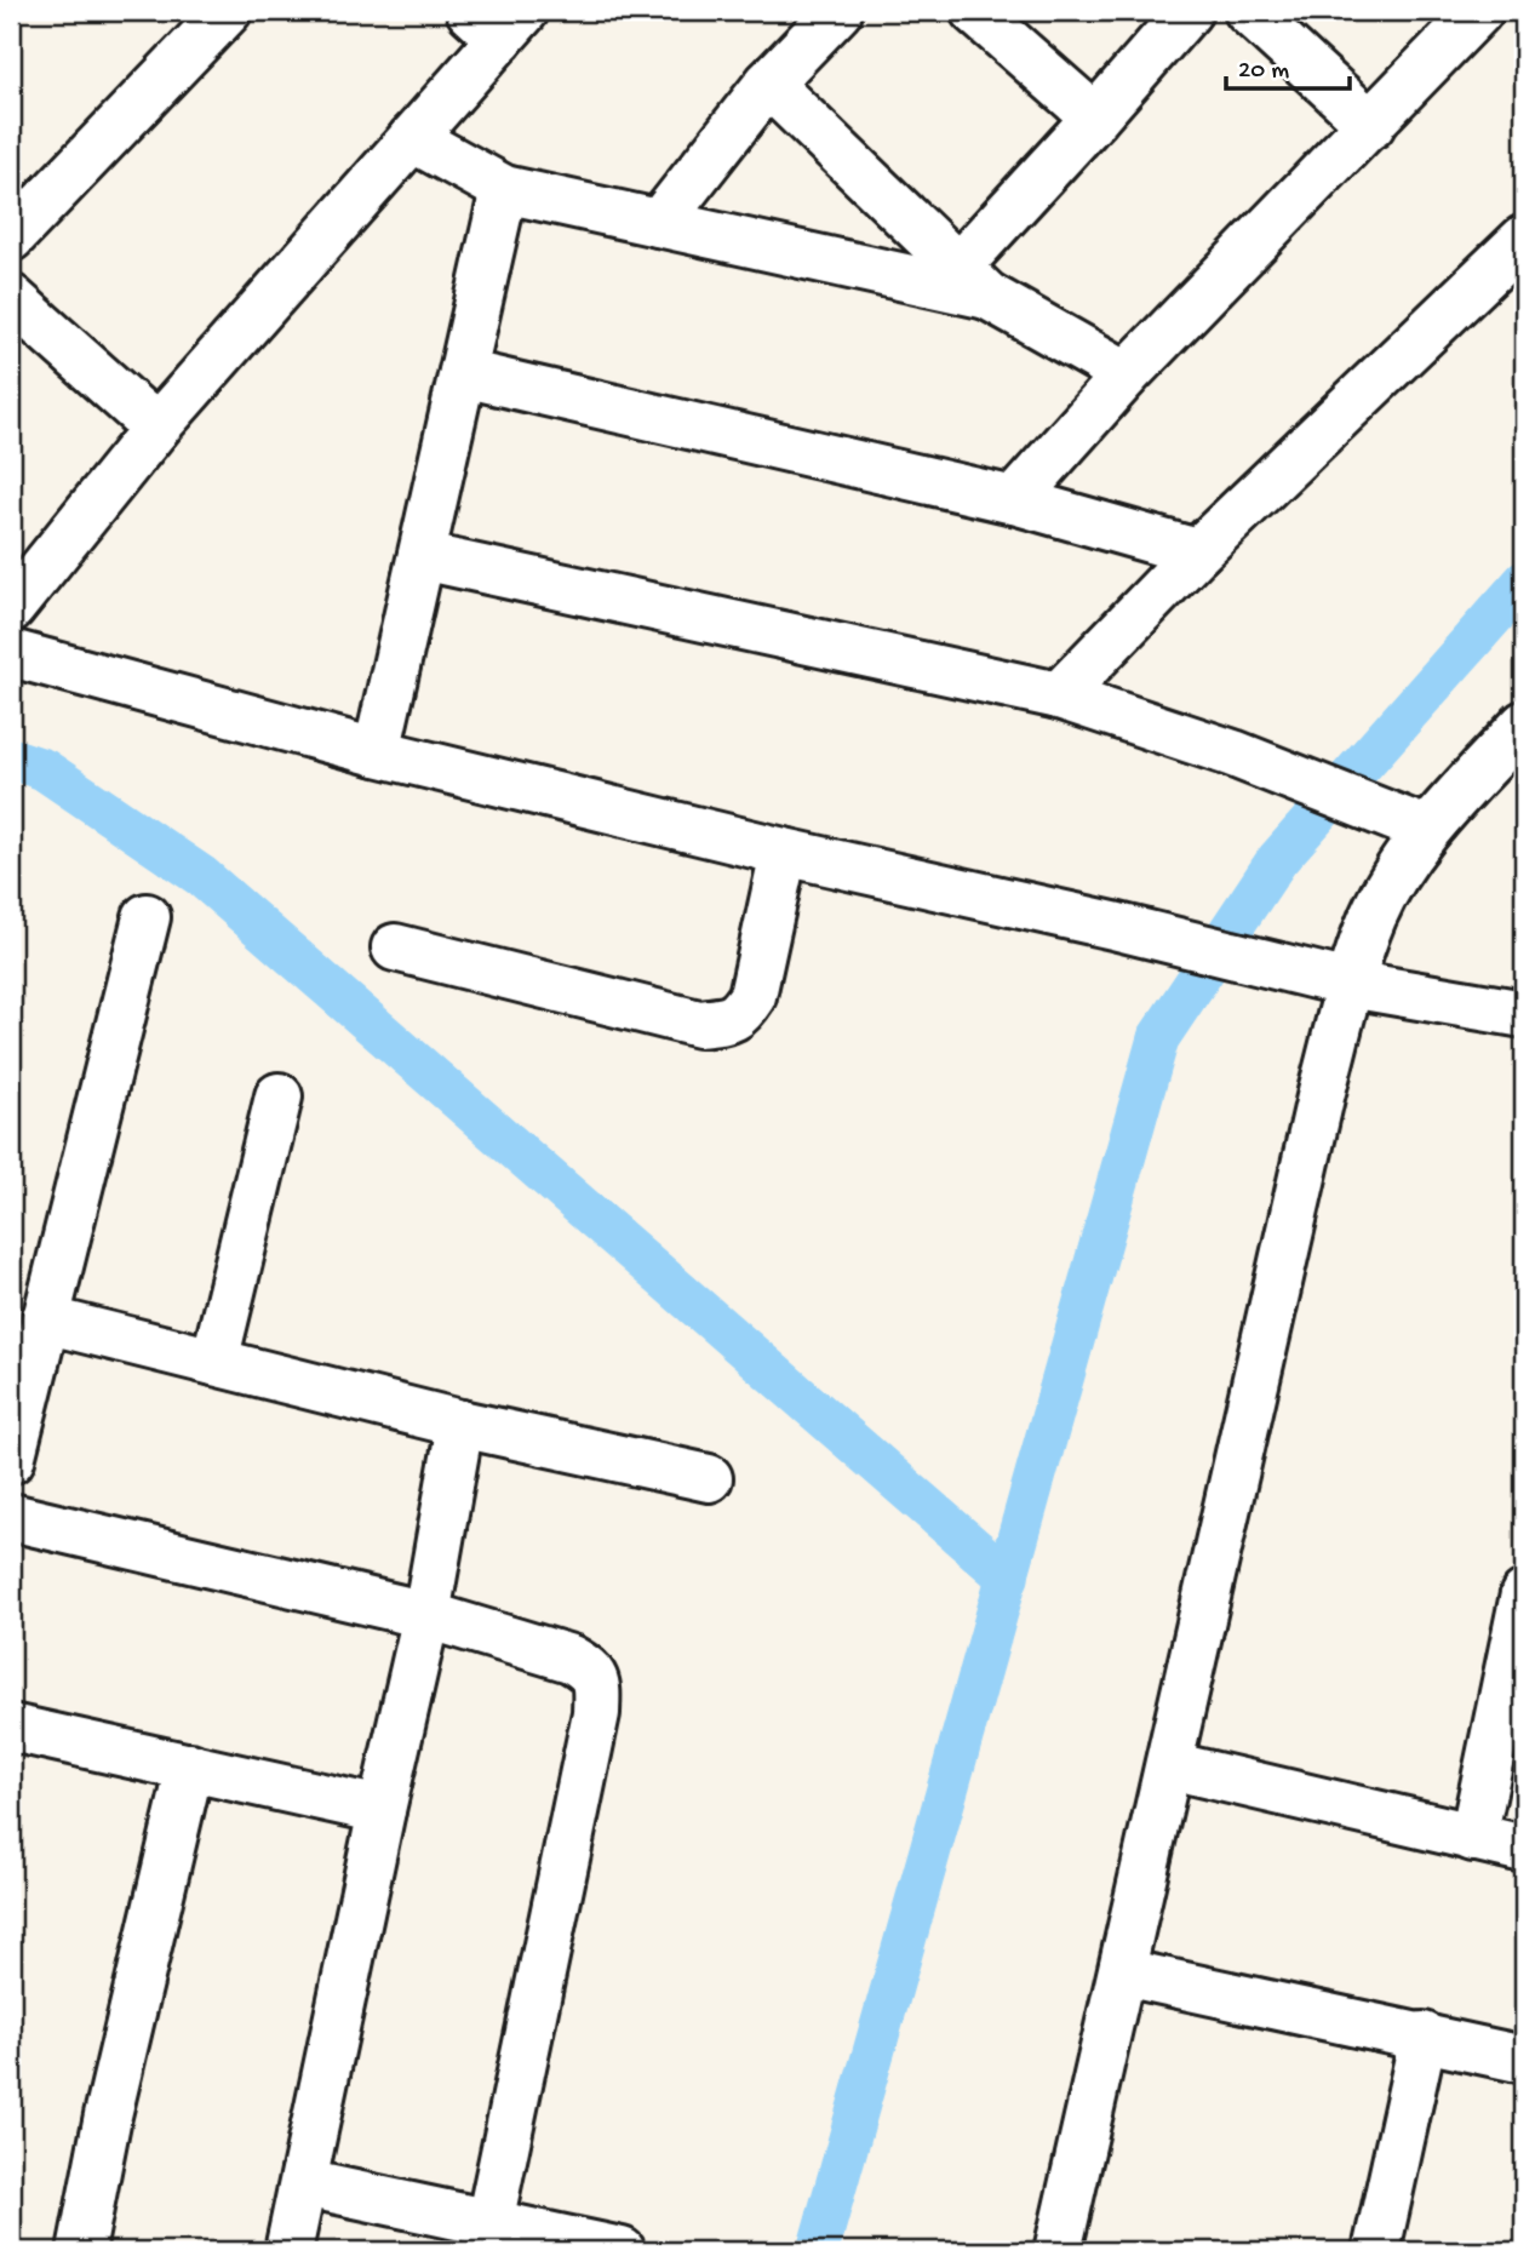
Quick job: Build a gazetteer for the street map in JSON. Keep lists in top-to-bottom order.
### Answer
{
  "scale_bar": "20 m"
}
